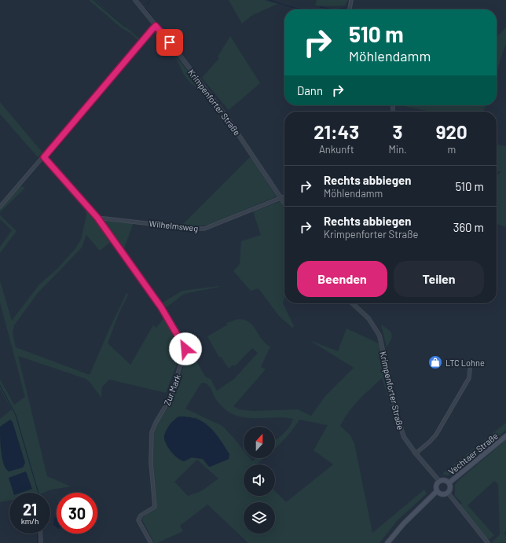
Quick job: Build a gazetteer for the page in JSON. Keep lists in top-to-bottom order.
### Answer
{
  "streets": {
    "main road": ["Vechtaer Straße"],
    "street": ["Krimpenforter Straße", "Wilhelmsweg", "Zur Mark"]
  },
  "crossings": [
    ["Krimpenforter Straße", "Wilhelmsweg"],
    ["Krimpenforter Straße", "Vechtaer Straße"],
    ["Wilhelmsweg", "Zur Mark"]
  ],
  "places": {
    "shop": ["LTC Lohne"]
  },
  "north": "top",
  "page": {
    "turn": ["510 m", "Möhlendamm"],
    "then": "Dann",
    "eta": [
      "21:43",
      "Ankunft",
      "3",
      "Min.",
      "920",
      "m"
    ],
    "list": [
      {
        "name": "Rechts abbiegen",
        "note": "Möhlendamm",
        "value": "510 m"
      },
      {
        "name": "Rechts abbiegen",
        "note": "Krimpenforter Straße",
        "value": "360 m"
      }
    ],
    "buttons": ["Beenden", "Teilen"],
    "speed": "21 km/h",
    "limit": "30"
  }
}
